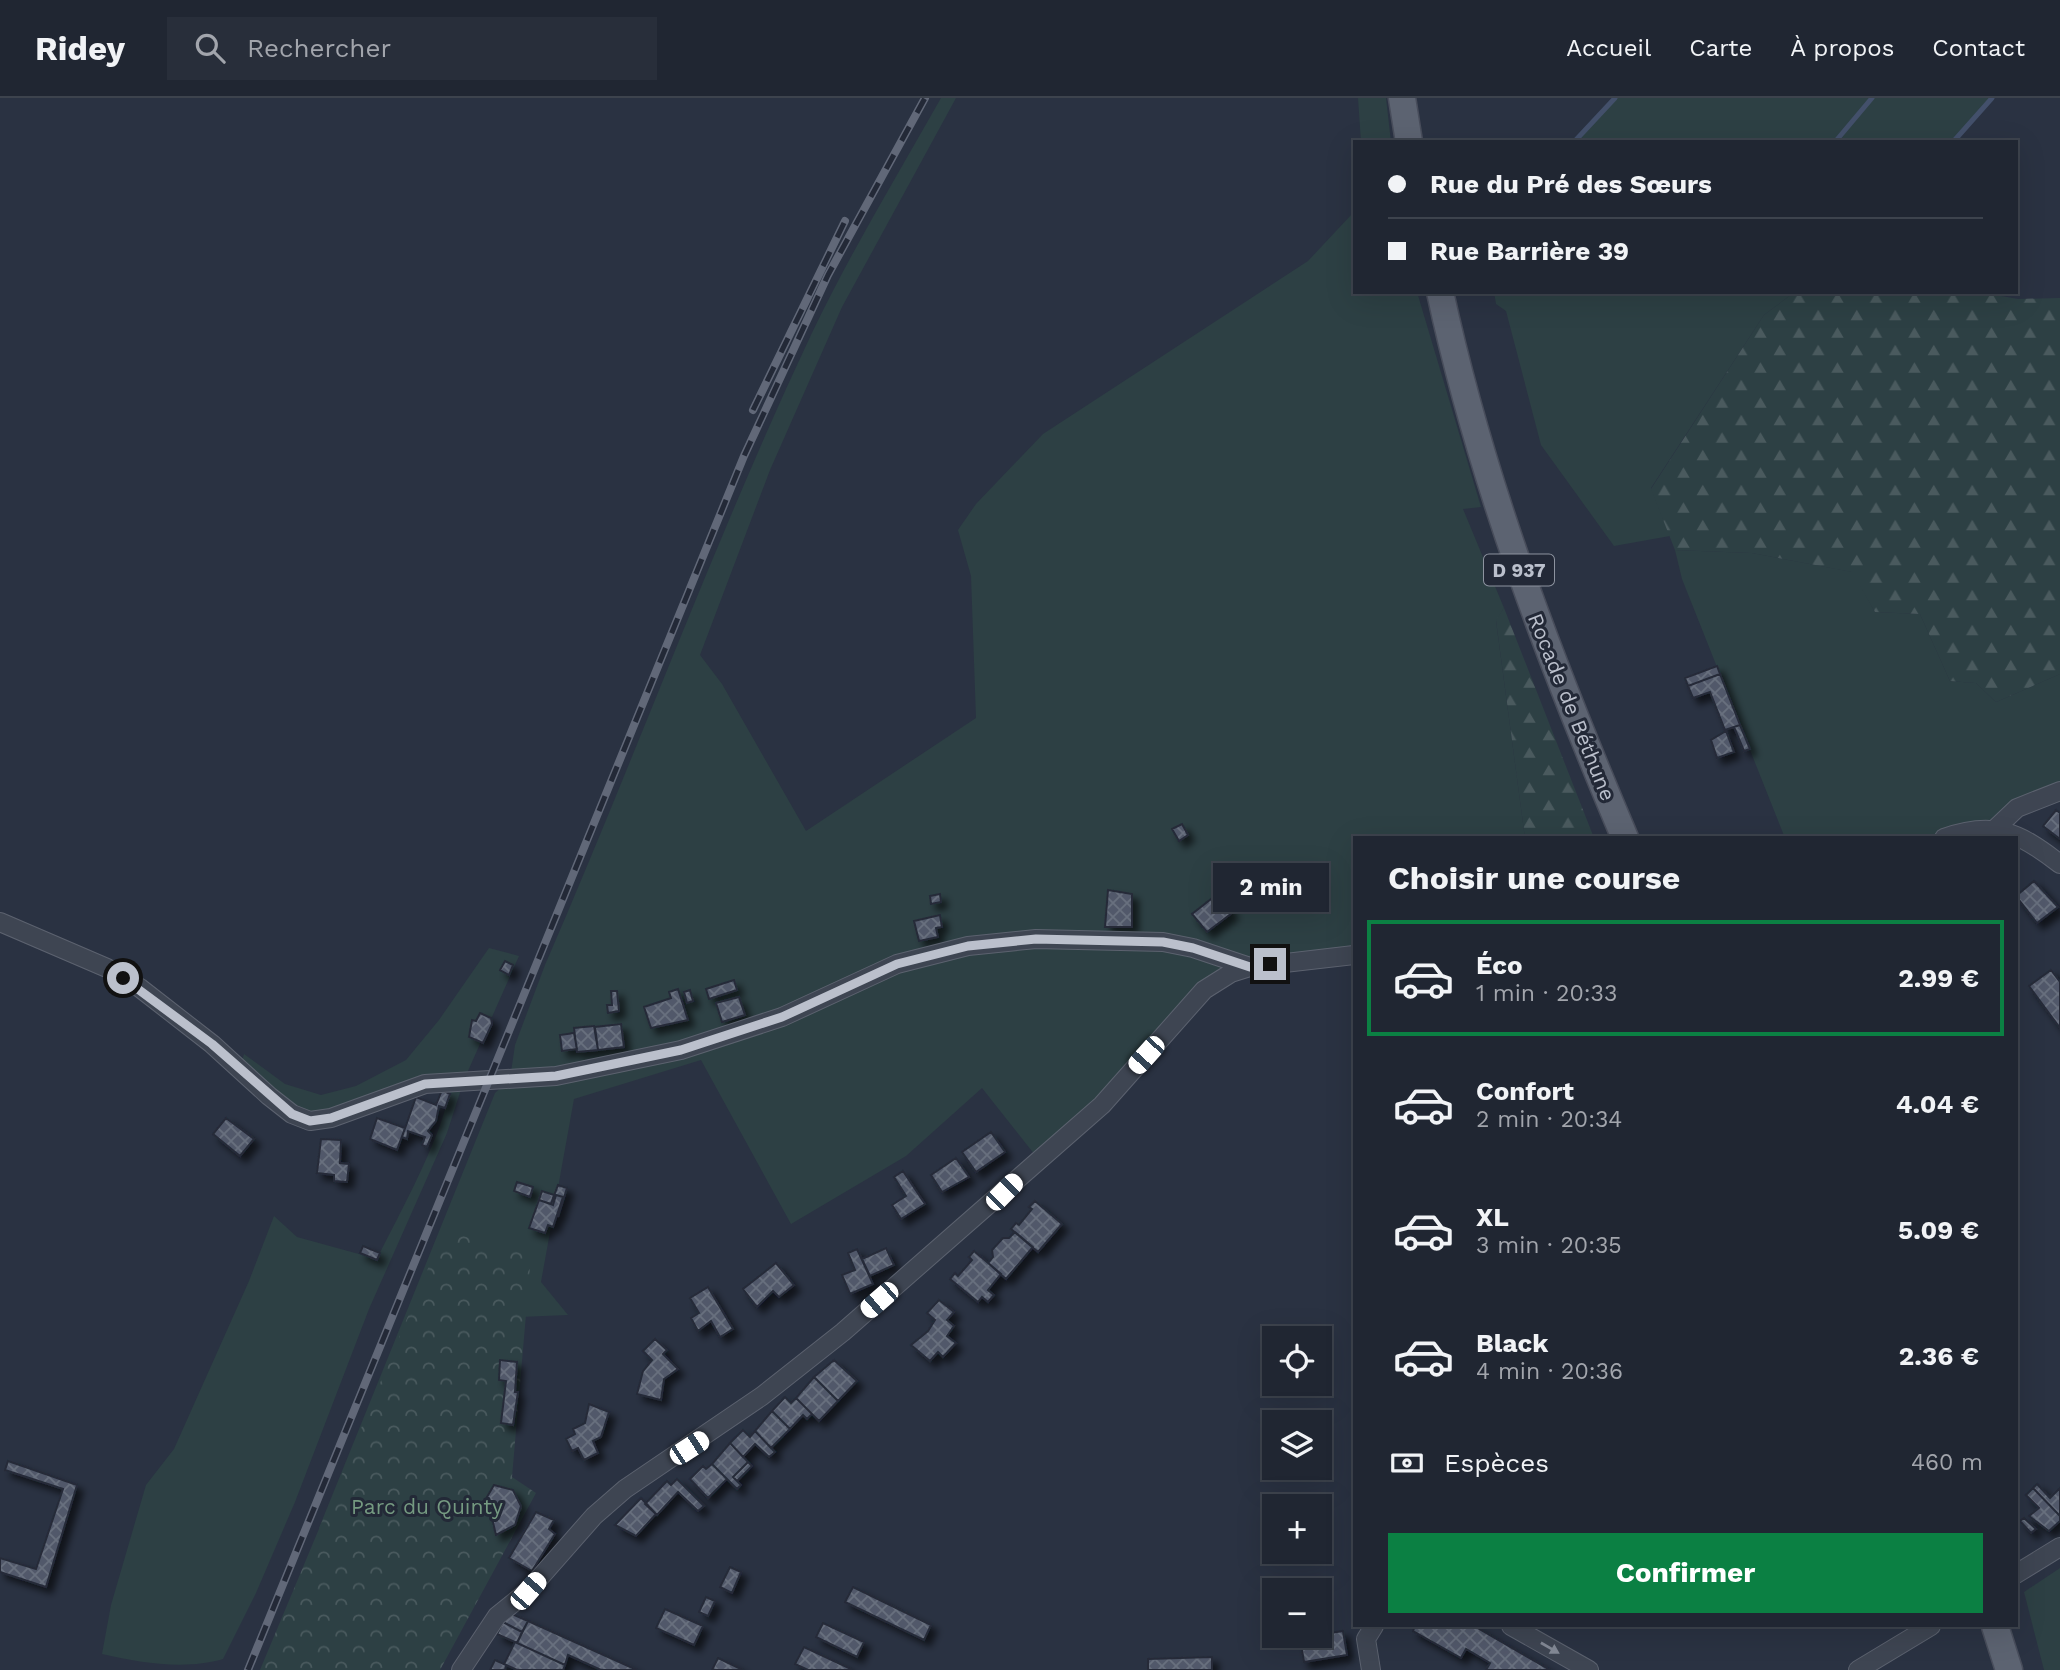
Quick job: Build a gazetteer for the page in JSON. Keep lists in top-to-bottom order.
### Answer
{
  "streets": {
    "main road": ["D 937", "Rocade de Béthune"]
  },
  "parks": ["Parc du Quinty"],
  "page": {
    "header": "Ridey",
    "search": "Rechercher",
    "nav": [
      "Accueil",
      "Carte",
      "À propos",
      "Contact"
    ],
    "banner": ["Rue du Pré des Sœurs", "Rue Barrière 39"],
    "heading": "Choisir une course",
    "bubble": "2 min",
    "list": [
      {
        "name": "Éco",
        "note": "1 min · 20:33",
        "value": "2.99 €"
      },
      {
        "name": "Confort",
        "note": "2 min · 20:34",
        "value": "4.04 €"
      },
      {
        "name": "XL",
        "note": "3 min · 20:35",
        "value": "5.09 €"
      },
      {
        "name": "Black",
        "note": "4 min · 20:36",
        "value": "2.36 €"
      }
    ],
    "map_buttons": ["+", "−"],
    "pay": ["Espèces", "460 m"],
    "buttons": "Confirmer"
  }
}
